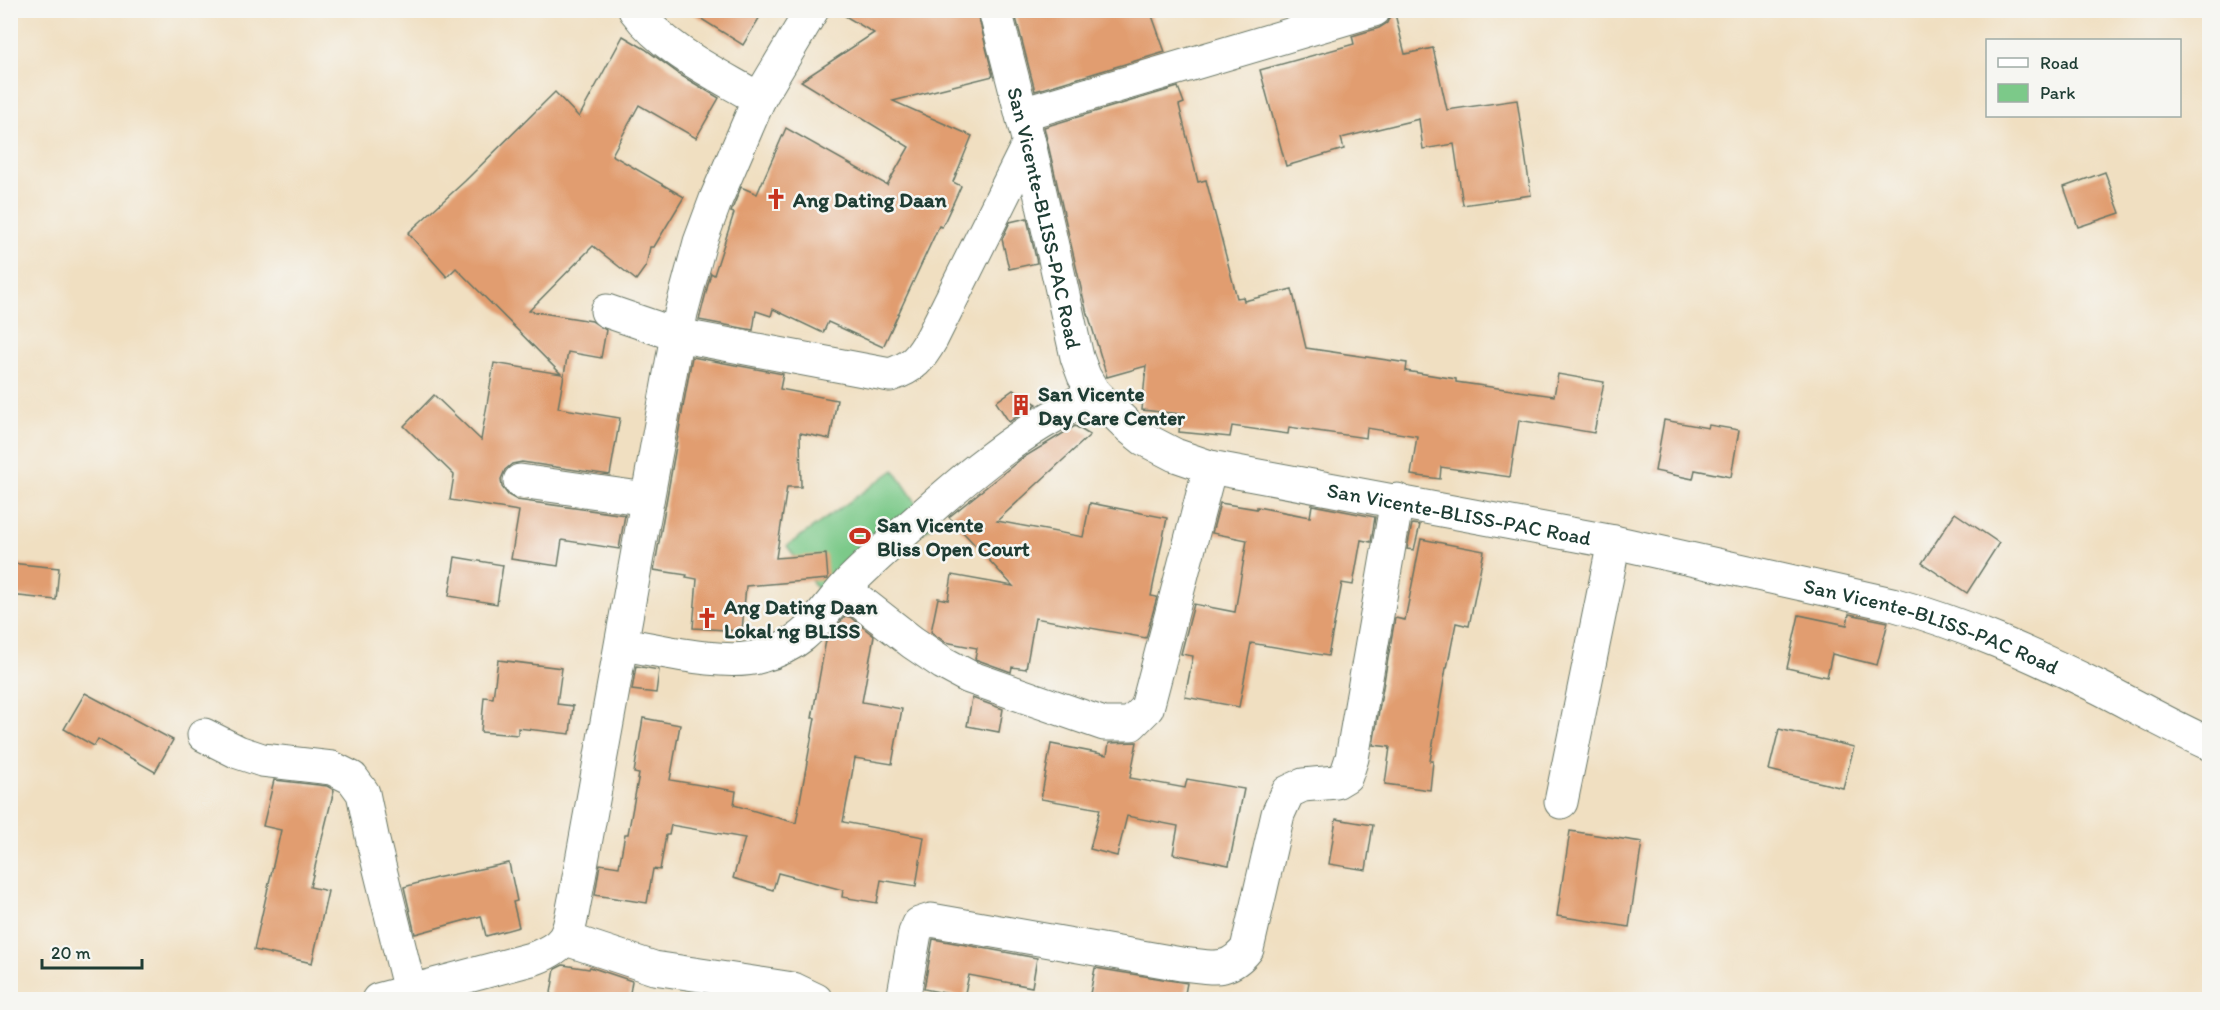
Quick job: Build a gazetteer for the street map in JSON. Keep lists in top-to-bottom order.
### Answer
{
  "streets": {
    "street": ["San Vicente-BLISS-PAC Road"]
  },
  "places": {
    "church": ["Ang Dating Daan", "Ang Dating Daan Lokal ng BLISS"],
    "building": ["San Vicente Day Care Center"],
    "sports": ["San Vicente Bliss Open Court"]
  },
  "legend": ["Road", "Park"],
  "scale_bar": "20 m"
}
